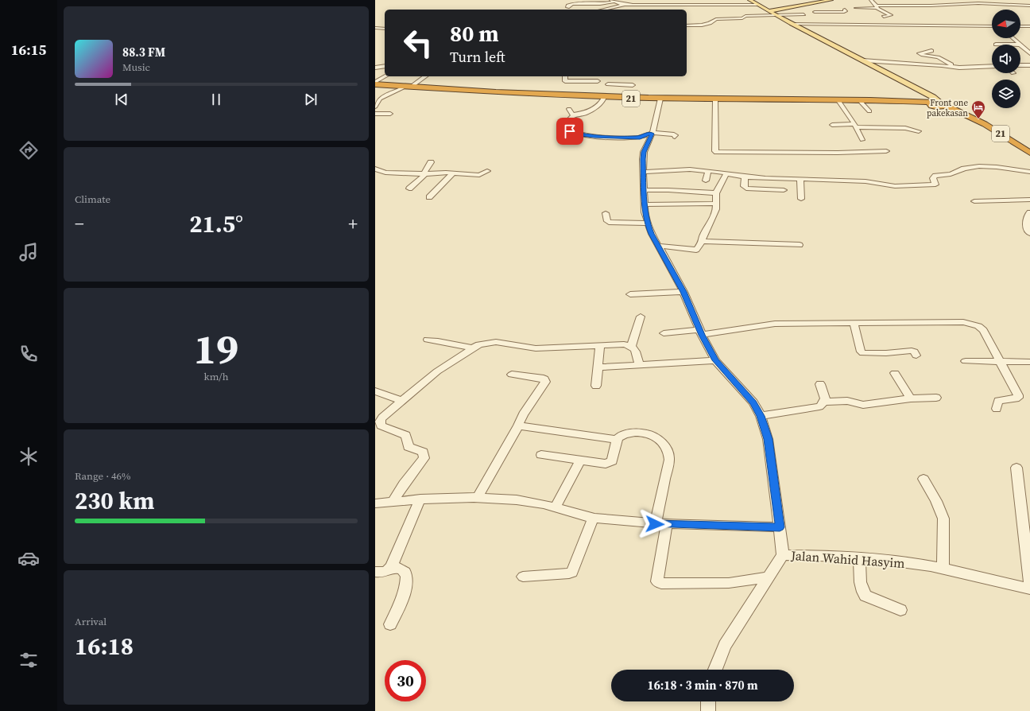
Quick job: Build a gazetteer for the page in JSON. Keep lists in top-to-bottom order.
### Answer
{
  "streets": {
    "highway": ["21"],
    "street": ["Jalan Wahid Hasyim"]
  },
  "places": {
    "hotel": ["Front one pakekasan"]
  },
  "north": "left",
  "page": {
    "tabs": "16:15",
    "turn": ["80 m", "Turn left"],
    "song": ["88.3 FM", "Music"],
    "tile": [
      "Climate",
      ["19", "km/h"],
      ["Range · 46%", "230 km"],
      ["Arrival", "16:18"]
    ],
    "heat": ["−", "21.5°", "+"],
    "limit": "30",
    "trip": "16:18 · 3 min · 870 m"
  }
}
